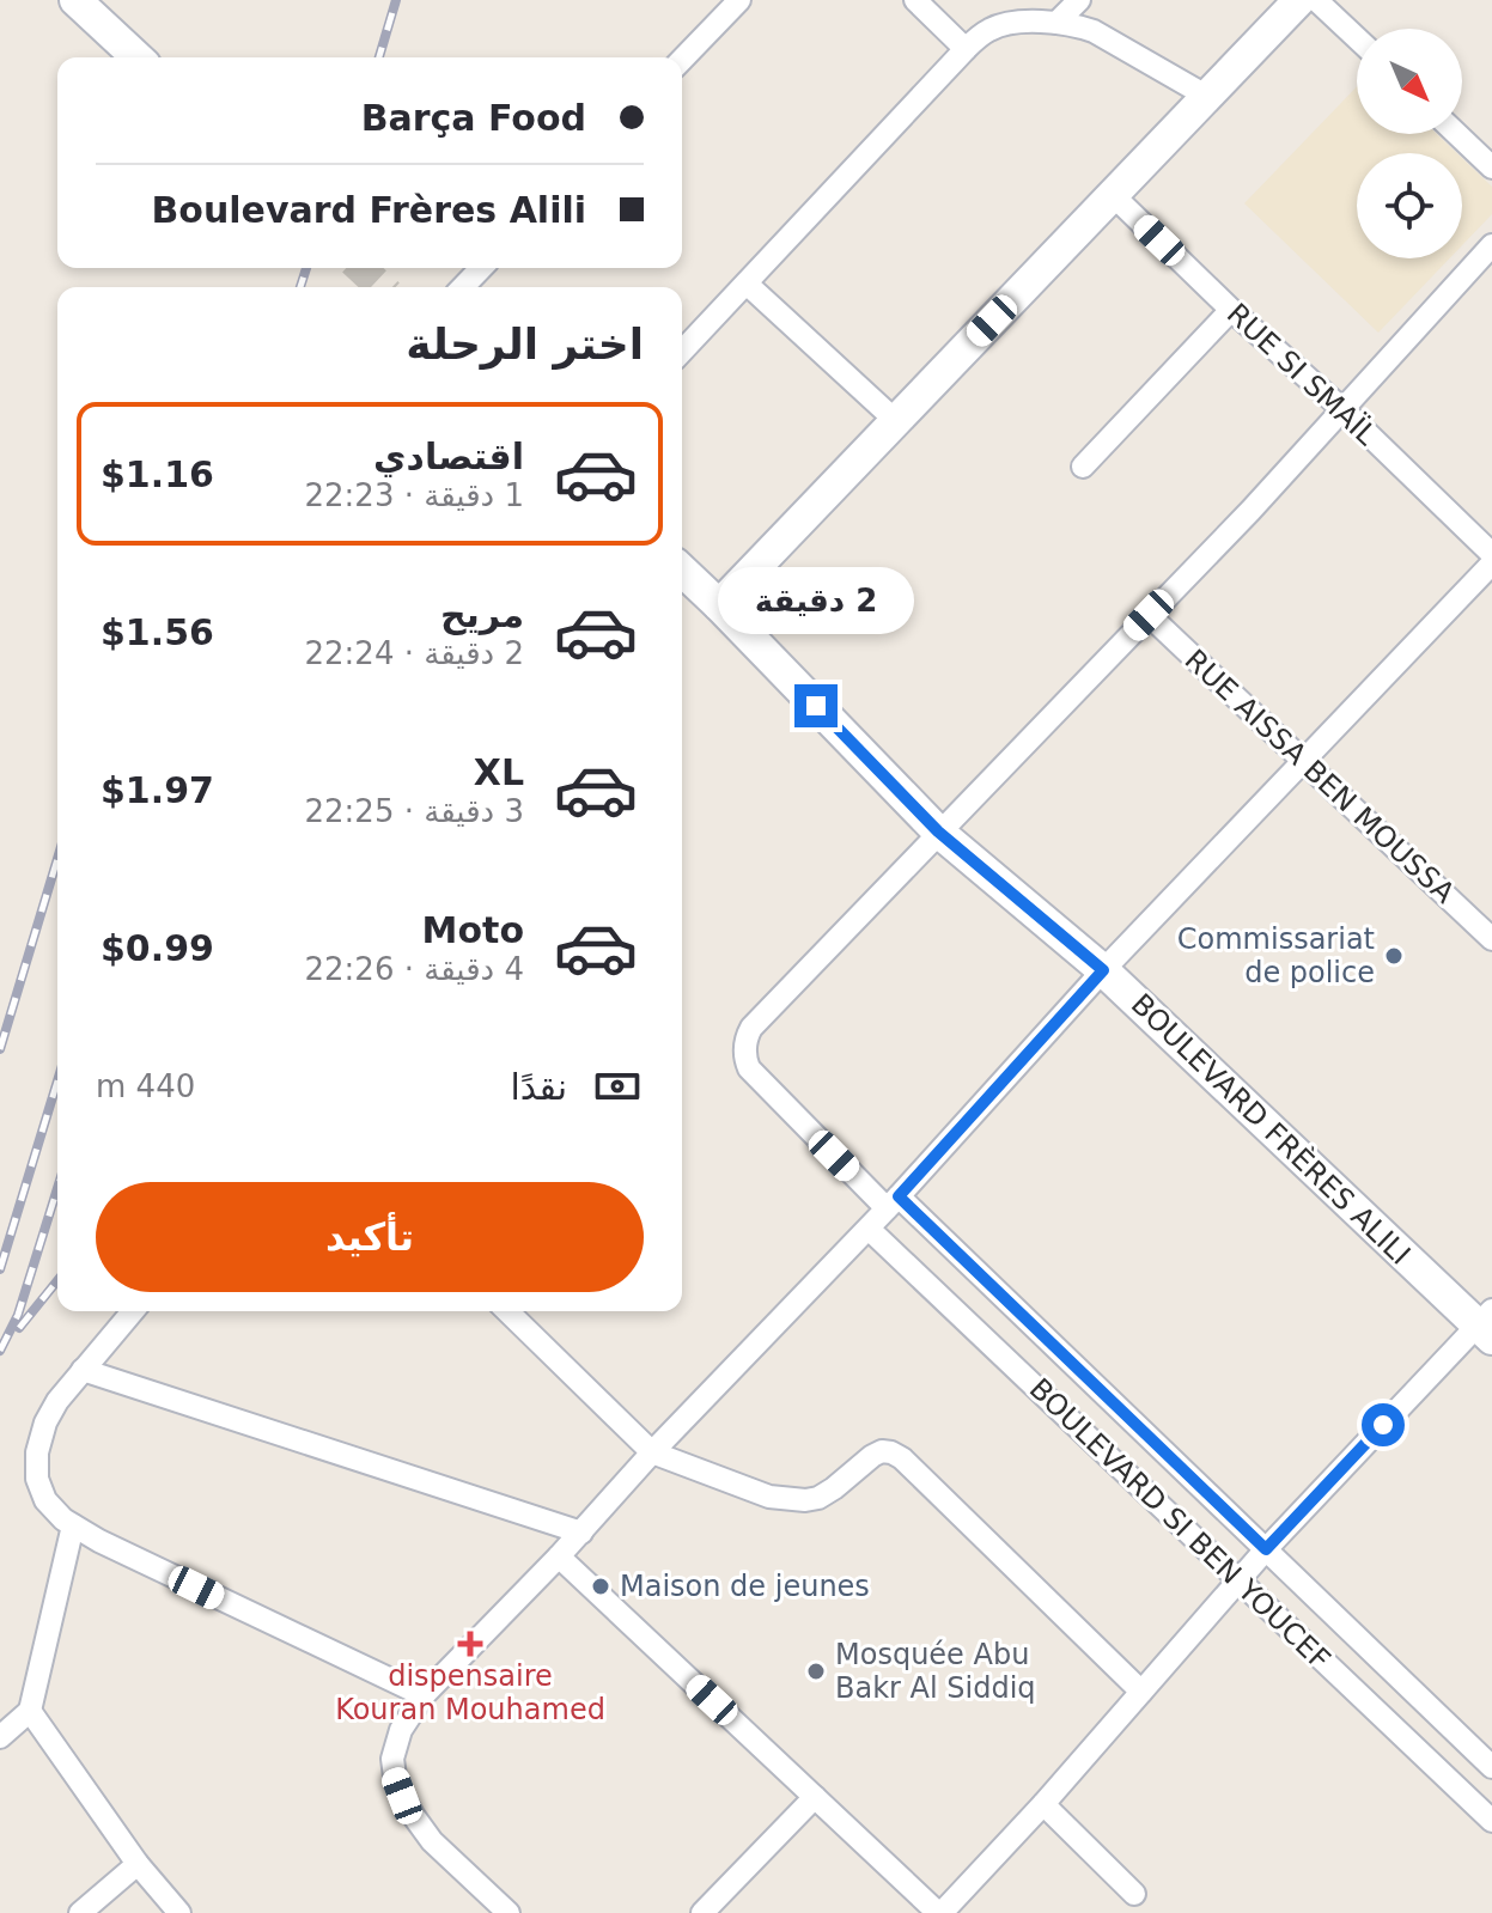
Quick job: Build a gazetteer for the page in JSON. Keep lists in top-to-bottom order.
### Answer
{
  "streets": {
    "main road": ["BOULEVARD FRÈRES ALILI"],
    "street": ["RUE SI SMAÏL", "RUE AISSA BEN MOUSSA", "BOULEVARD SI BEN YOUCEF"]
  },
  "crossings": [
    ["BOULEVARD FRÈRES ALILI", "BOULEVARD SI BEN YOUCEF"]
  ],
  "places": {
    "other": ["Commissariat de police", "Maison de jeunes", "Mosquée Abu Bakr Al Siddiq"],
    "health": ["dispensaire Kouran Mouhamed"]
  },
  "north": "bottom right",
  "page": {
    "banner": ["Barça Food", "Boulevard Frères Alili"],
    "heading": "اختر الرحلة",
    "list": [
      {
        "name": "اقتصادي",
        "note": "1 دقيقة · 22:23",
        "value": "$1.16"
      },
      {
        "name": "مريح",
        "note": "2 دقيقة · 22:24",
        "value": "$1.56"
      },
      {
        "name": "XL",
        "note": "3 دقيقة · 22:25",
        "value": "$1.97"
      },
      {
        "name": "Moto",
        "note": "4 دقيقة · 22:26",
        "value": "$0.99"
      }
    ],
    "bubble": "2 دقيقة",
    "pay": ["نقدًا", "440 m"],
    "buttons": "تأكيد"
  }
}
